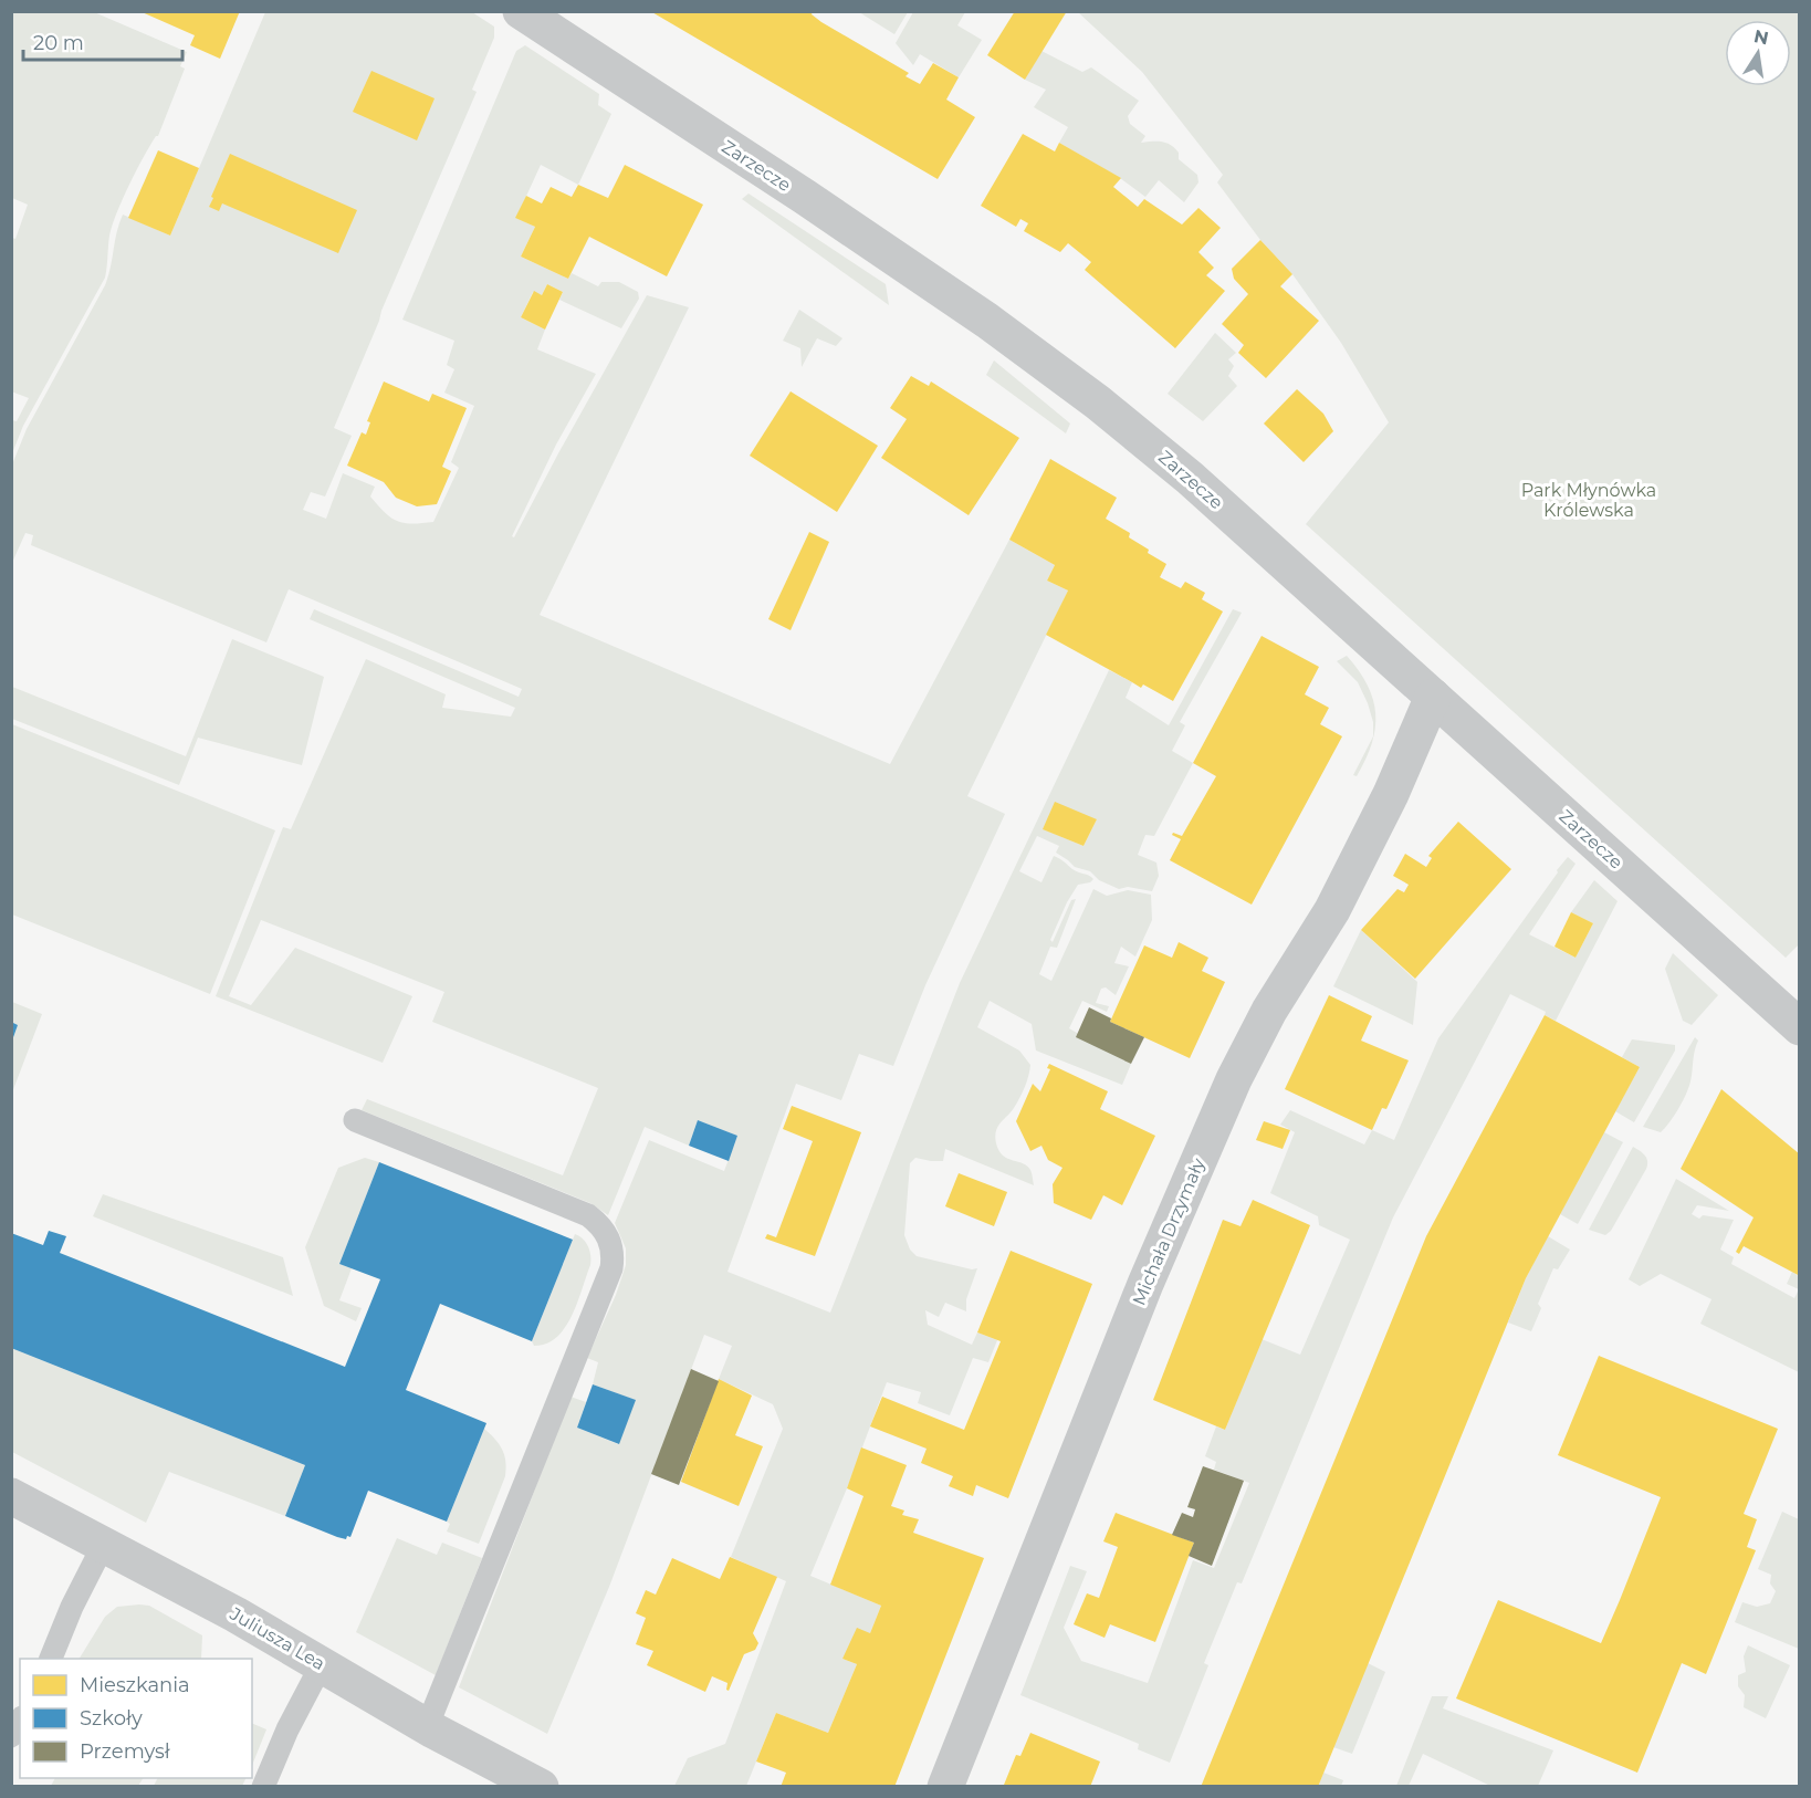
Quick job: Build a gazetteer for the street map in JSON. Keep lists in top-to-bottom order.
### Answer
{
  "streets": {
    "street": ["Zarzecze", "Michała Drzymały", "Juliusza Lea"]
  },
  "crossings": [
    ["Zarzecze", "Michała Drzymały"]
  ],
  "parks": ["Park Młynówka Królewska"],
  "legend": ["Mieszkania", "Szkoły", "Przemysł"],
  "scale_bar": "20 m",
  "north": "top"
}
